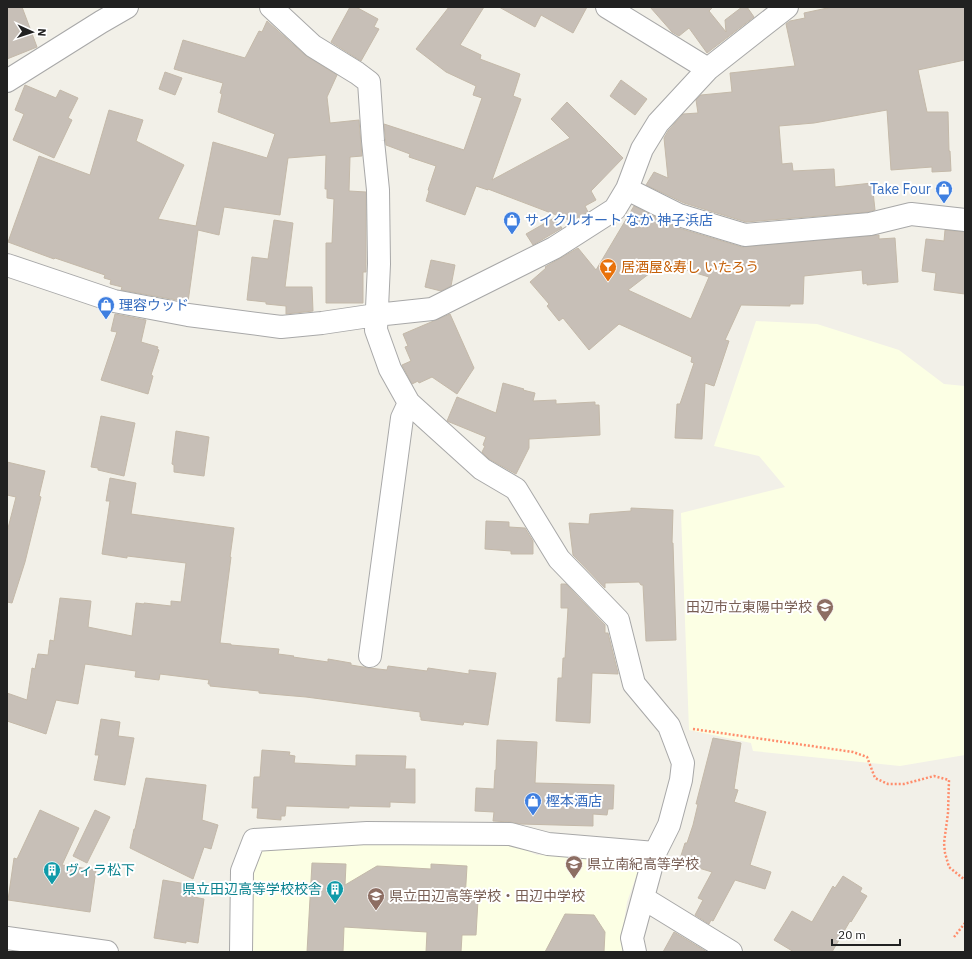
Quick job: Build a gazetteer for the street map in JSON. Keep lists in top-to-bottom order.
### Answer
{
  "places": {
    "shop": [
      "Take Four",
      "サイクルオート なか 神子浜店",
      "理容ウッド",
      "樫本酒店"
    ],
    "bar": ["居酒屋&寿し いたろう"],
    "school or university": ["田辺市立東陽中学校", "県立南紀高等学校", "県立田辺高等学校・田辺中学校"],
    "building": ["ヴィラ松下", "県立田辺高等学校校舎"]
  },
  "scale_bar": "20 m",
  "north": "right"
}
